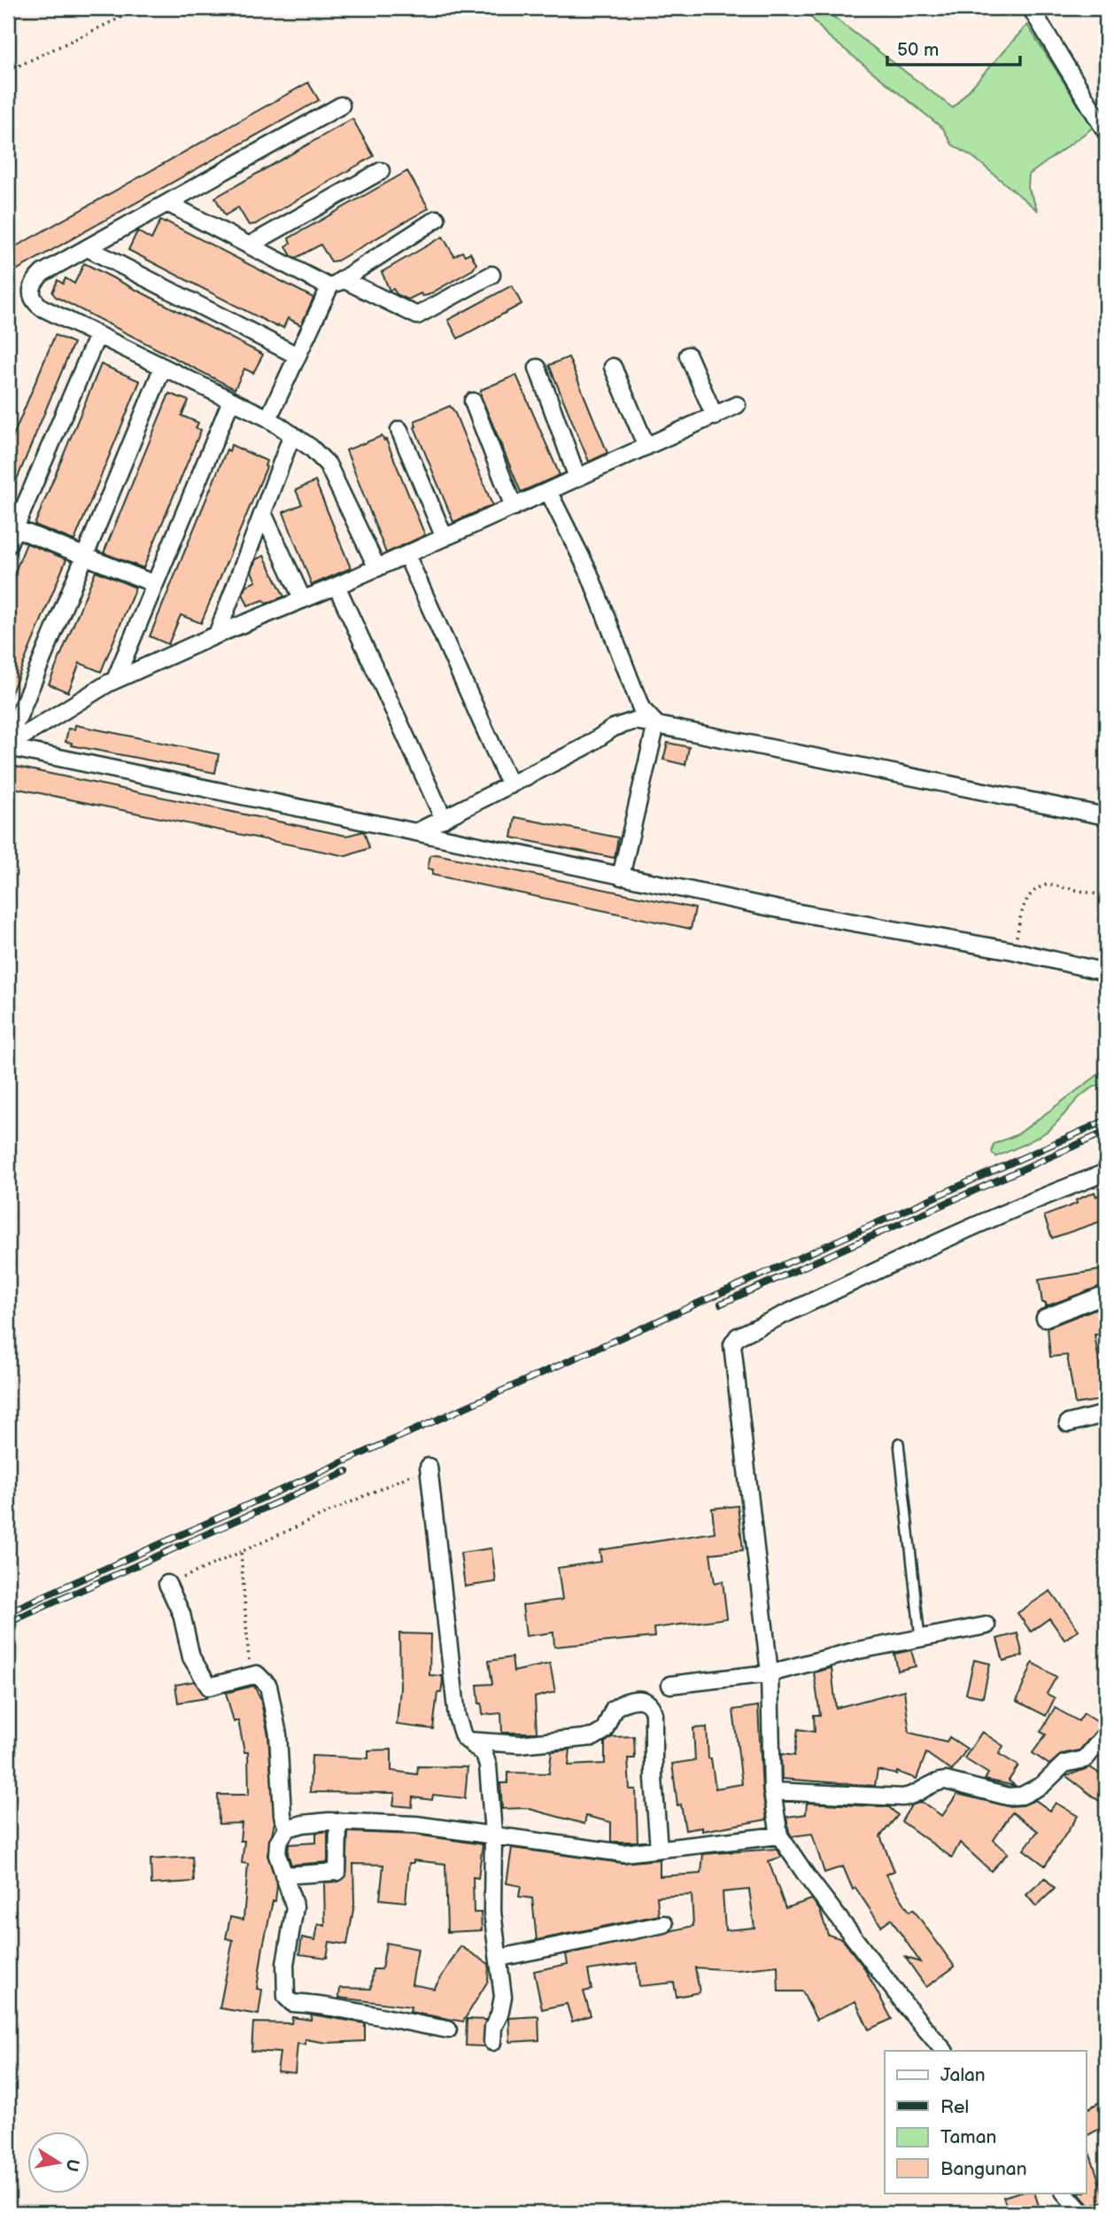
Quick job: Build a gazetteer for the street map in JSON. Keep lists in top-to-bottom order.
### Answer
{
  "legend": [
    "Jalan",
    "Rel",
    "Taman",
    "Bangunan"
  ],
  "scale_bar": "50 m",
  "north": "right"
}
